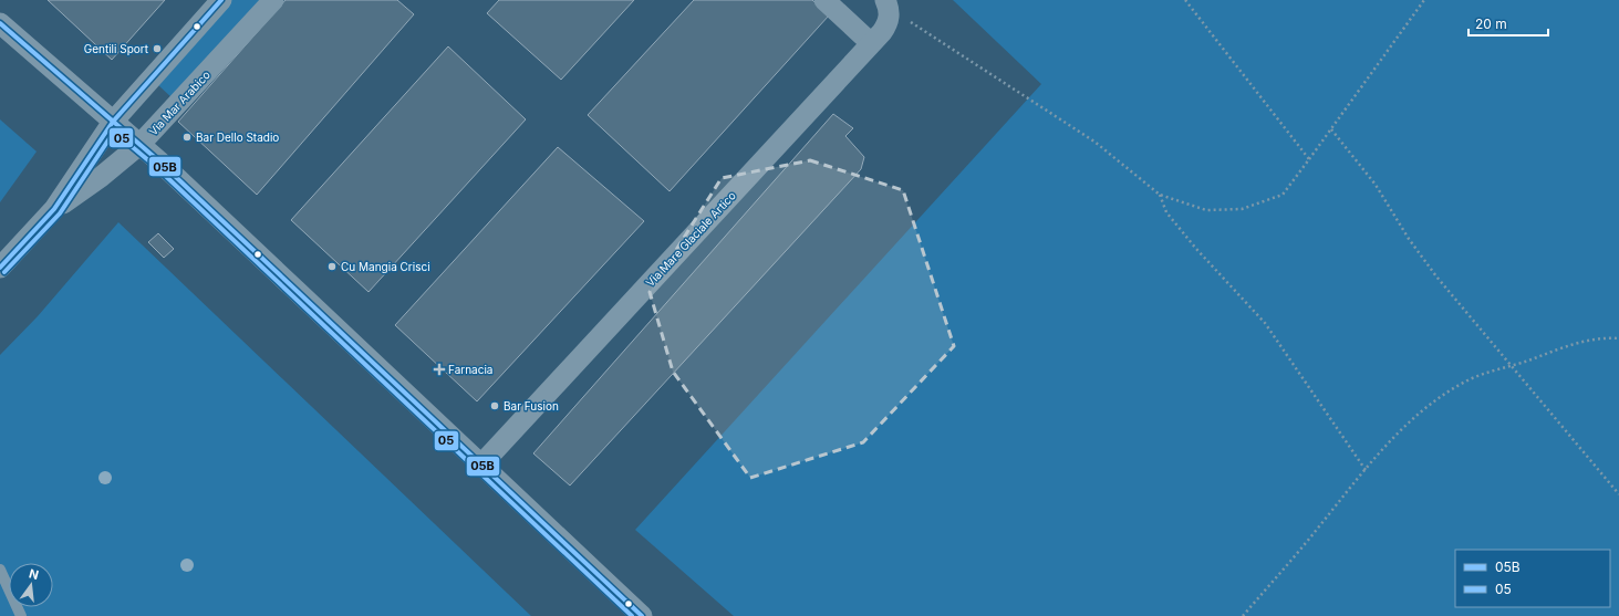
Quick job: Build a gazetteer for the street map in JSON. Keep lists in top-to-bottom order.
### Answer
{
  "streets": {
    "street": ["Via Mar Arabico", "Via Mare Glaciale Artico"]
  },
  "places": {
    "other": [
      "Gentili Sport",
      "Bar Dello Stadio",
      "Cu Mangia Crisci",
      "Bar Fusion"
    ],
    "health": ["Farnacia"]
  },
  "lines": ["transit line 05B", "transit line 05"],
  "legend": ["05B", "05"],
  "scale_bar": "20 m",
  "north": "top"
}
